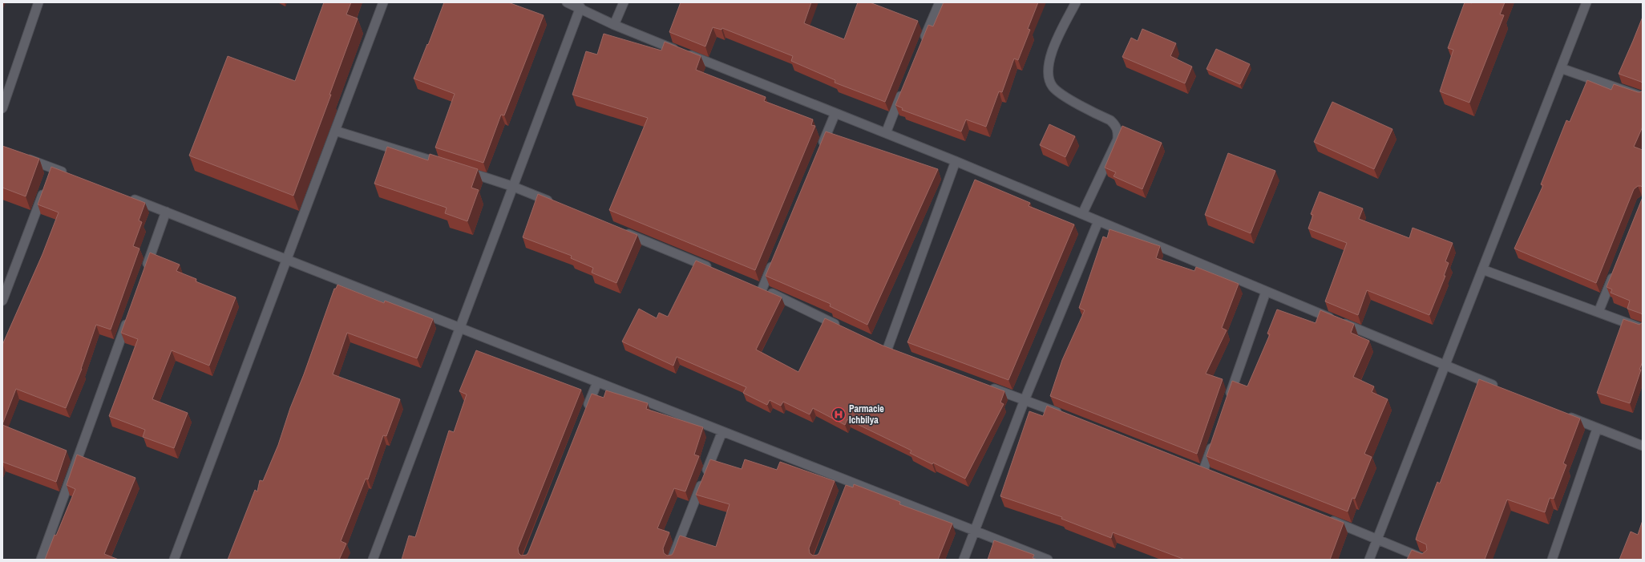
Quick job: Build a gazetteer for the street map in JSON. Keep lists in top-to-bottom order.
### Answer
{
  "places": {
    "hospital": ["Parmacie Ichbilya"]
  }
}
